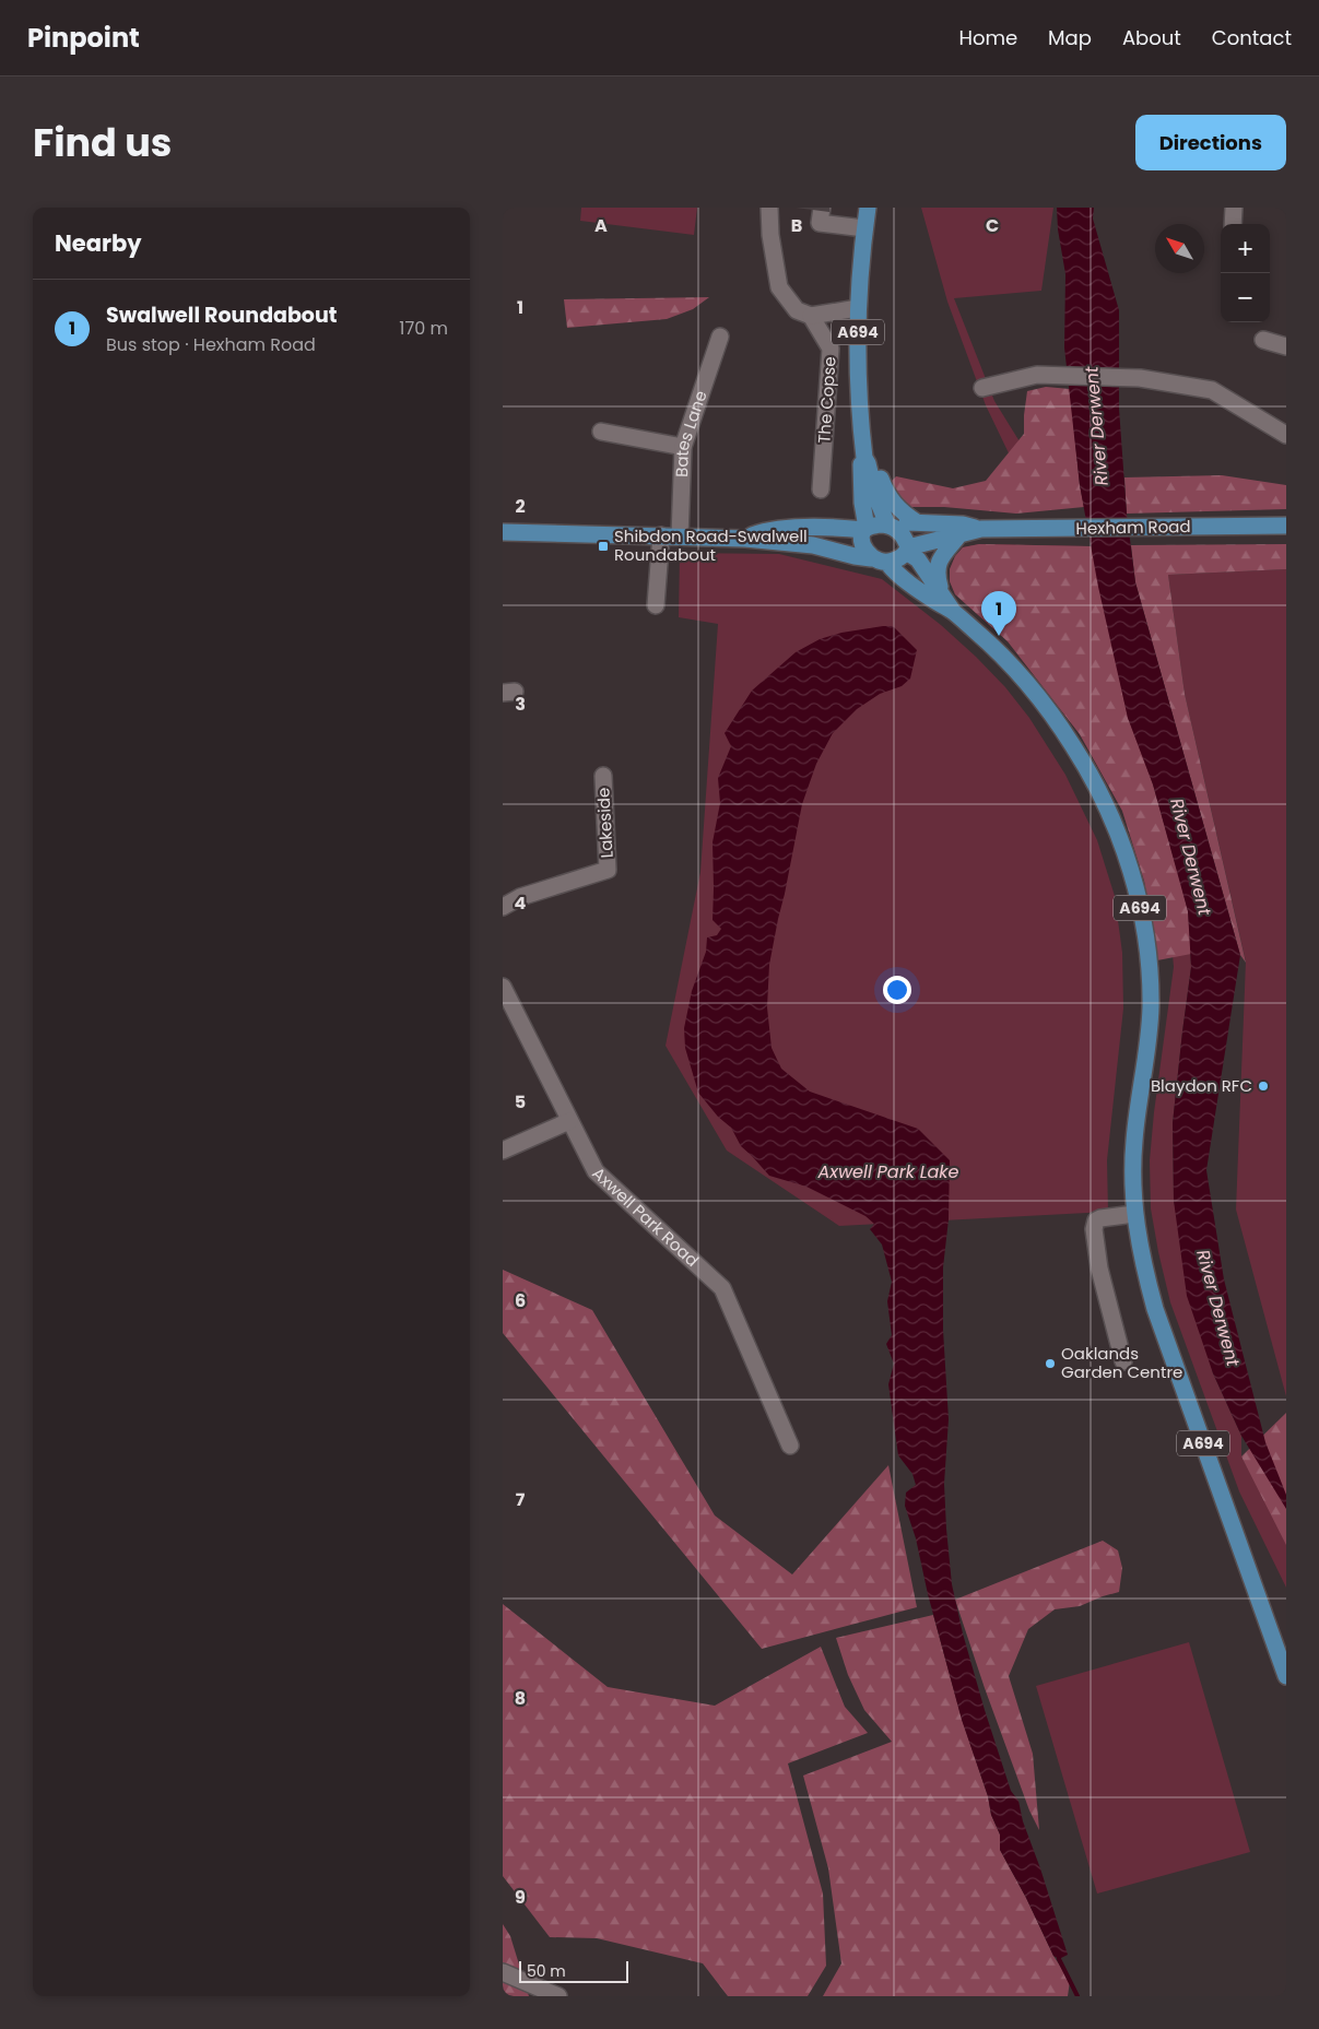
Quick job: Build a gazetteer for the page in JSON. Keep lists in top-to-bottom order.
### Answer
{
  "streets": {
    "main road": ["A694", "Hexham Road"],
    "street": [
      "The Copse",
      "Bates Lane",
      "Lakeside",
      "Axwell Park Road"
    ]
  },
  "crossings": [
    ["A694", "Hexham Road"]
  ],
  "water": ["River Derwent", "Axwell Park Lake"],
  "places": {
    "transit": ["Shibdon Road-Swalwell Roundabout"],
    "other": ["Blaydon RFC", "Oaklands Garden Centre"]
  },
  "scale_bar": "50 m",
  "north": "top left",
  "page": {
    "header": "Pinpoint",
    "nav": [
      "Home",
      "Map",
      "About",
      "Contact"
    ],
    "title": "Find us",
    "buttons": "Directions",
    "heading": "Nearby",
    "map_buttons": ["+", "−"],
    "list": [
      {
        "mark": "1",
        "name": "Swalwell Roundabout",
        "note": "Bus stop · Hexham Road",
        "value": "170 m"
      }
    ],
    "pins": "1",
    "scale": "50 m"
  },
  "grid": {
    "columns": ["A", "B", "C"],
    "rows": [
      "1",
      "2",
      "3",
      "4",
      "5",
      "6",
      "7",
      "8",
      "9"
    ]
  }
}
